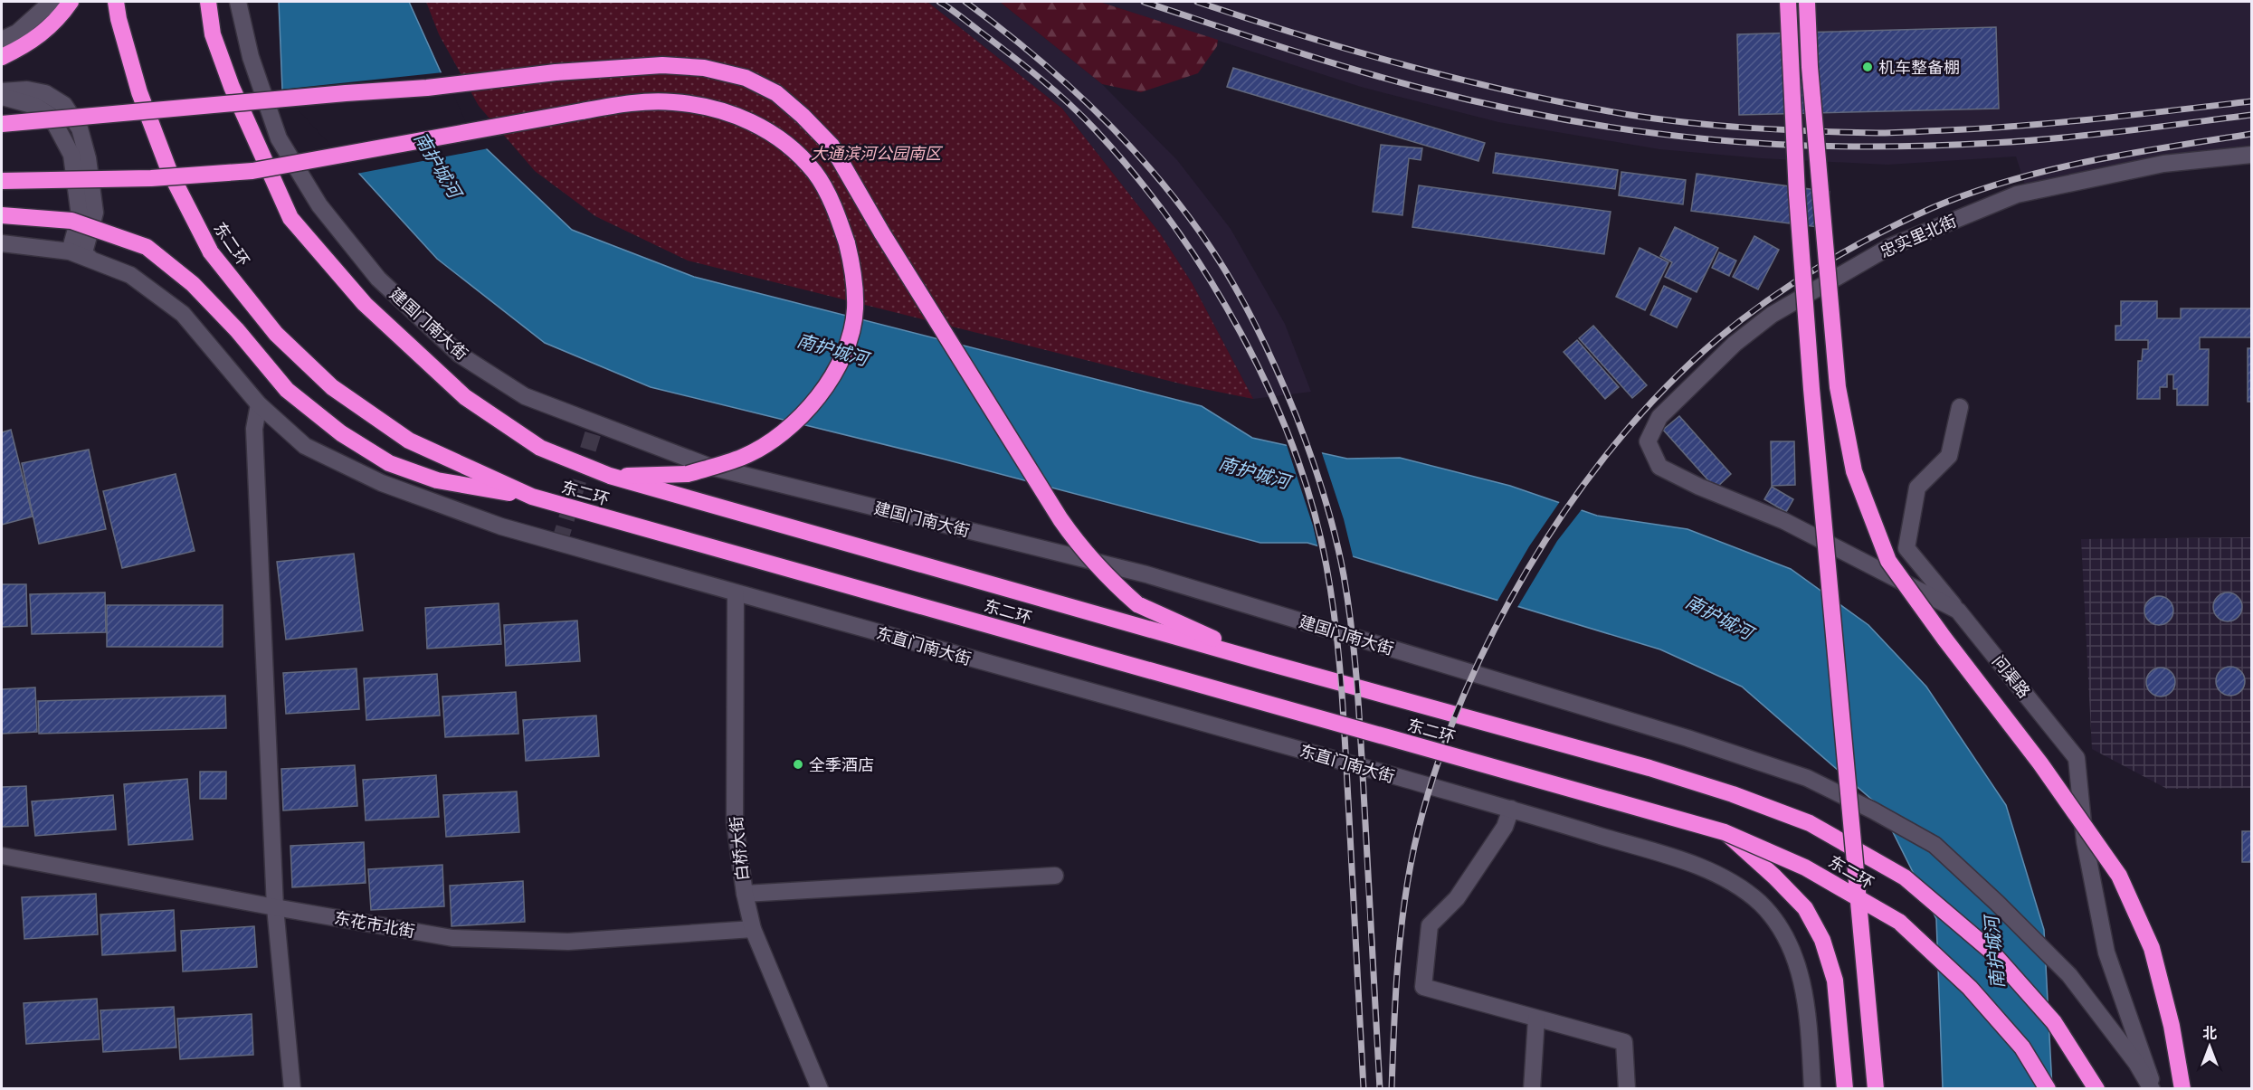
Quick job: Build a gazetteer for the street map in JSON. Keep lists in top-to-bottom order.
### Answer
{
  "streets": {
    "highway": ["东二环"],
    "street": [
      "忠实里北街",
      "建国门南大街",
      "东直门南大街",
      "问渠路",
      "白桥大街",
      "东花市北街"
    ]
  },
  "crossings": [
    ["忠实里北街", "问渠路"],
    ["建国门南大街", "问渠路"],
    ["东直门南大街", "白桥大街"],
    ["白桥大街", "东花市北街"]
  ],
  "water": ["南护城河"],
  "parks": ["大通滨河公园南区"],
  "places": ["机车整备棚", "全季酒店"],
  "north": "top"
}
